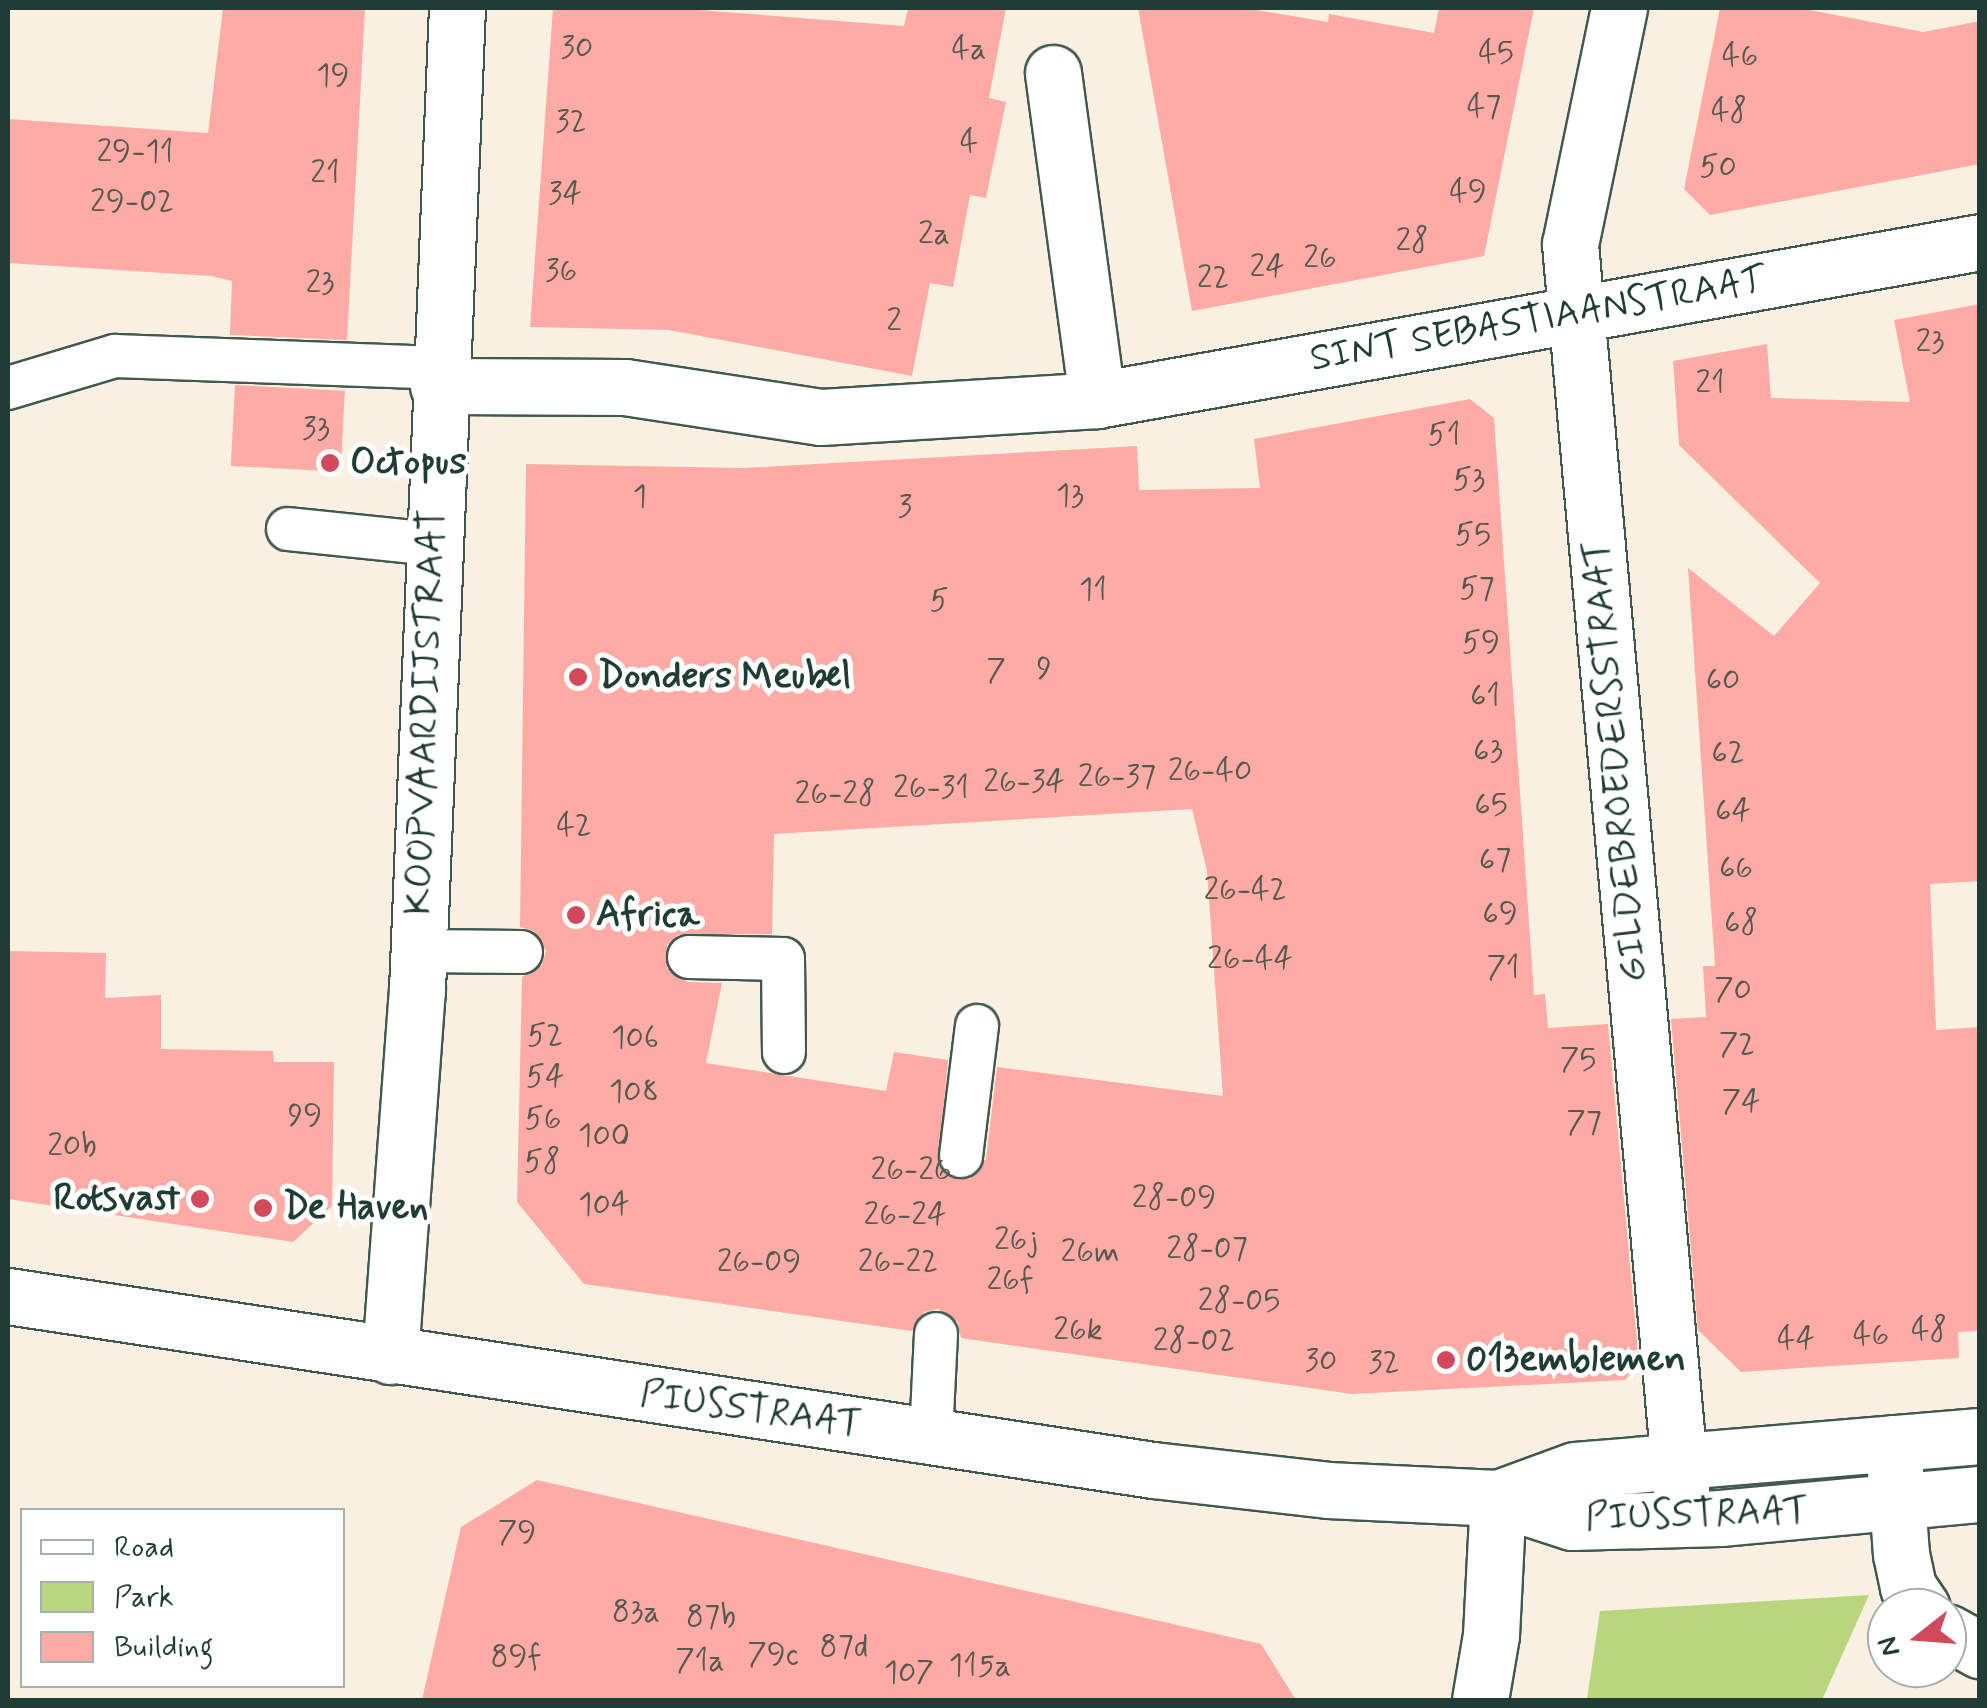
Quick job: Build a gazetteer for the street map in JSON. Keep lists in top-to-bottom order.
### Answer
{
  "streets": {
    "street": [
      "SINT SEBASTIAANSTRAAT",
      "KOOPVAARDIJSTRAAT",
      "GILDEBROEDERSSTRAAT",
      "PIUSSTRAAT"
    ]
  },
  "crossings": [
    ["SINT SEBASTIAANSTRAAT", "KOOPVAARDIJSTRAAT"],
    ["SINT SEBASTIAANSTRAAT", "GILDEBROEDERSSTRAAT"],
    ["KOOPVAARDIJSTRAAT", "PIUSSTRAAT"],
    ["GILDEBROEDERSSTRAAT", "PIUSSTRAAT"]
  ],
  "places": [
    "Octopus",
    "Donders Meubel",
    "Africa",
    "Rotsvast",
    "De Haven",
    "013emblemen"
  ],
  "house_numbers": [
    "30",
    "4a",
    "45",
    "46",
    "19",
    "47",
    "48",
    "32",
    "4",
    "29-11",
    "50",
    "21",
    "49",
    "34",
    "29-02",
    "2a",
    "28",
    "26",
    "24",
    "36",
    "22",
    "23",
    "2",
    "23",
    "21",
    "33",
    "51",
    "53",
    "13",
    "1",
    "3",
    "55",
    "57",
    "11",
    "5",
    "59",
    "9",
    "7",
    "60",
    "61",
    "63",
    "62",
    "26-40",
    "26-37",
    "26-34",
    "26-31",
    "26-28",
    "65",
    "64",
    "42",
    "67",
    "66",
    "26-42",
    "69",
    "68",
    "26-44",
    "71",
    "70",
    "52",
    "106",
    "72",
    "75",
    "54",
    "108",
    "74",
    "99",
    "56",
    "77",
    "100",
    "20b",
    "58",
    "26-26",
    "28-09",
    "104",
    "26-24",
    "26j",
    "28-07",
    "26m",
    "26-09",
    "26-22",
    "26f",
    "28-05",
    "26k",
    "48",
    "46",
    "44",
    "28-02",
    "30",
    "32",
    "79",
    "83a",
    "87b",
    "87d",
    "79c",
    "89f",
    "71a",
    "115a",
    "107"
  ],
  "legend": ["Road", "Park", "Building"],
  "north": "left"
}
